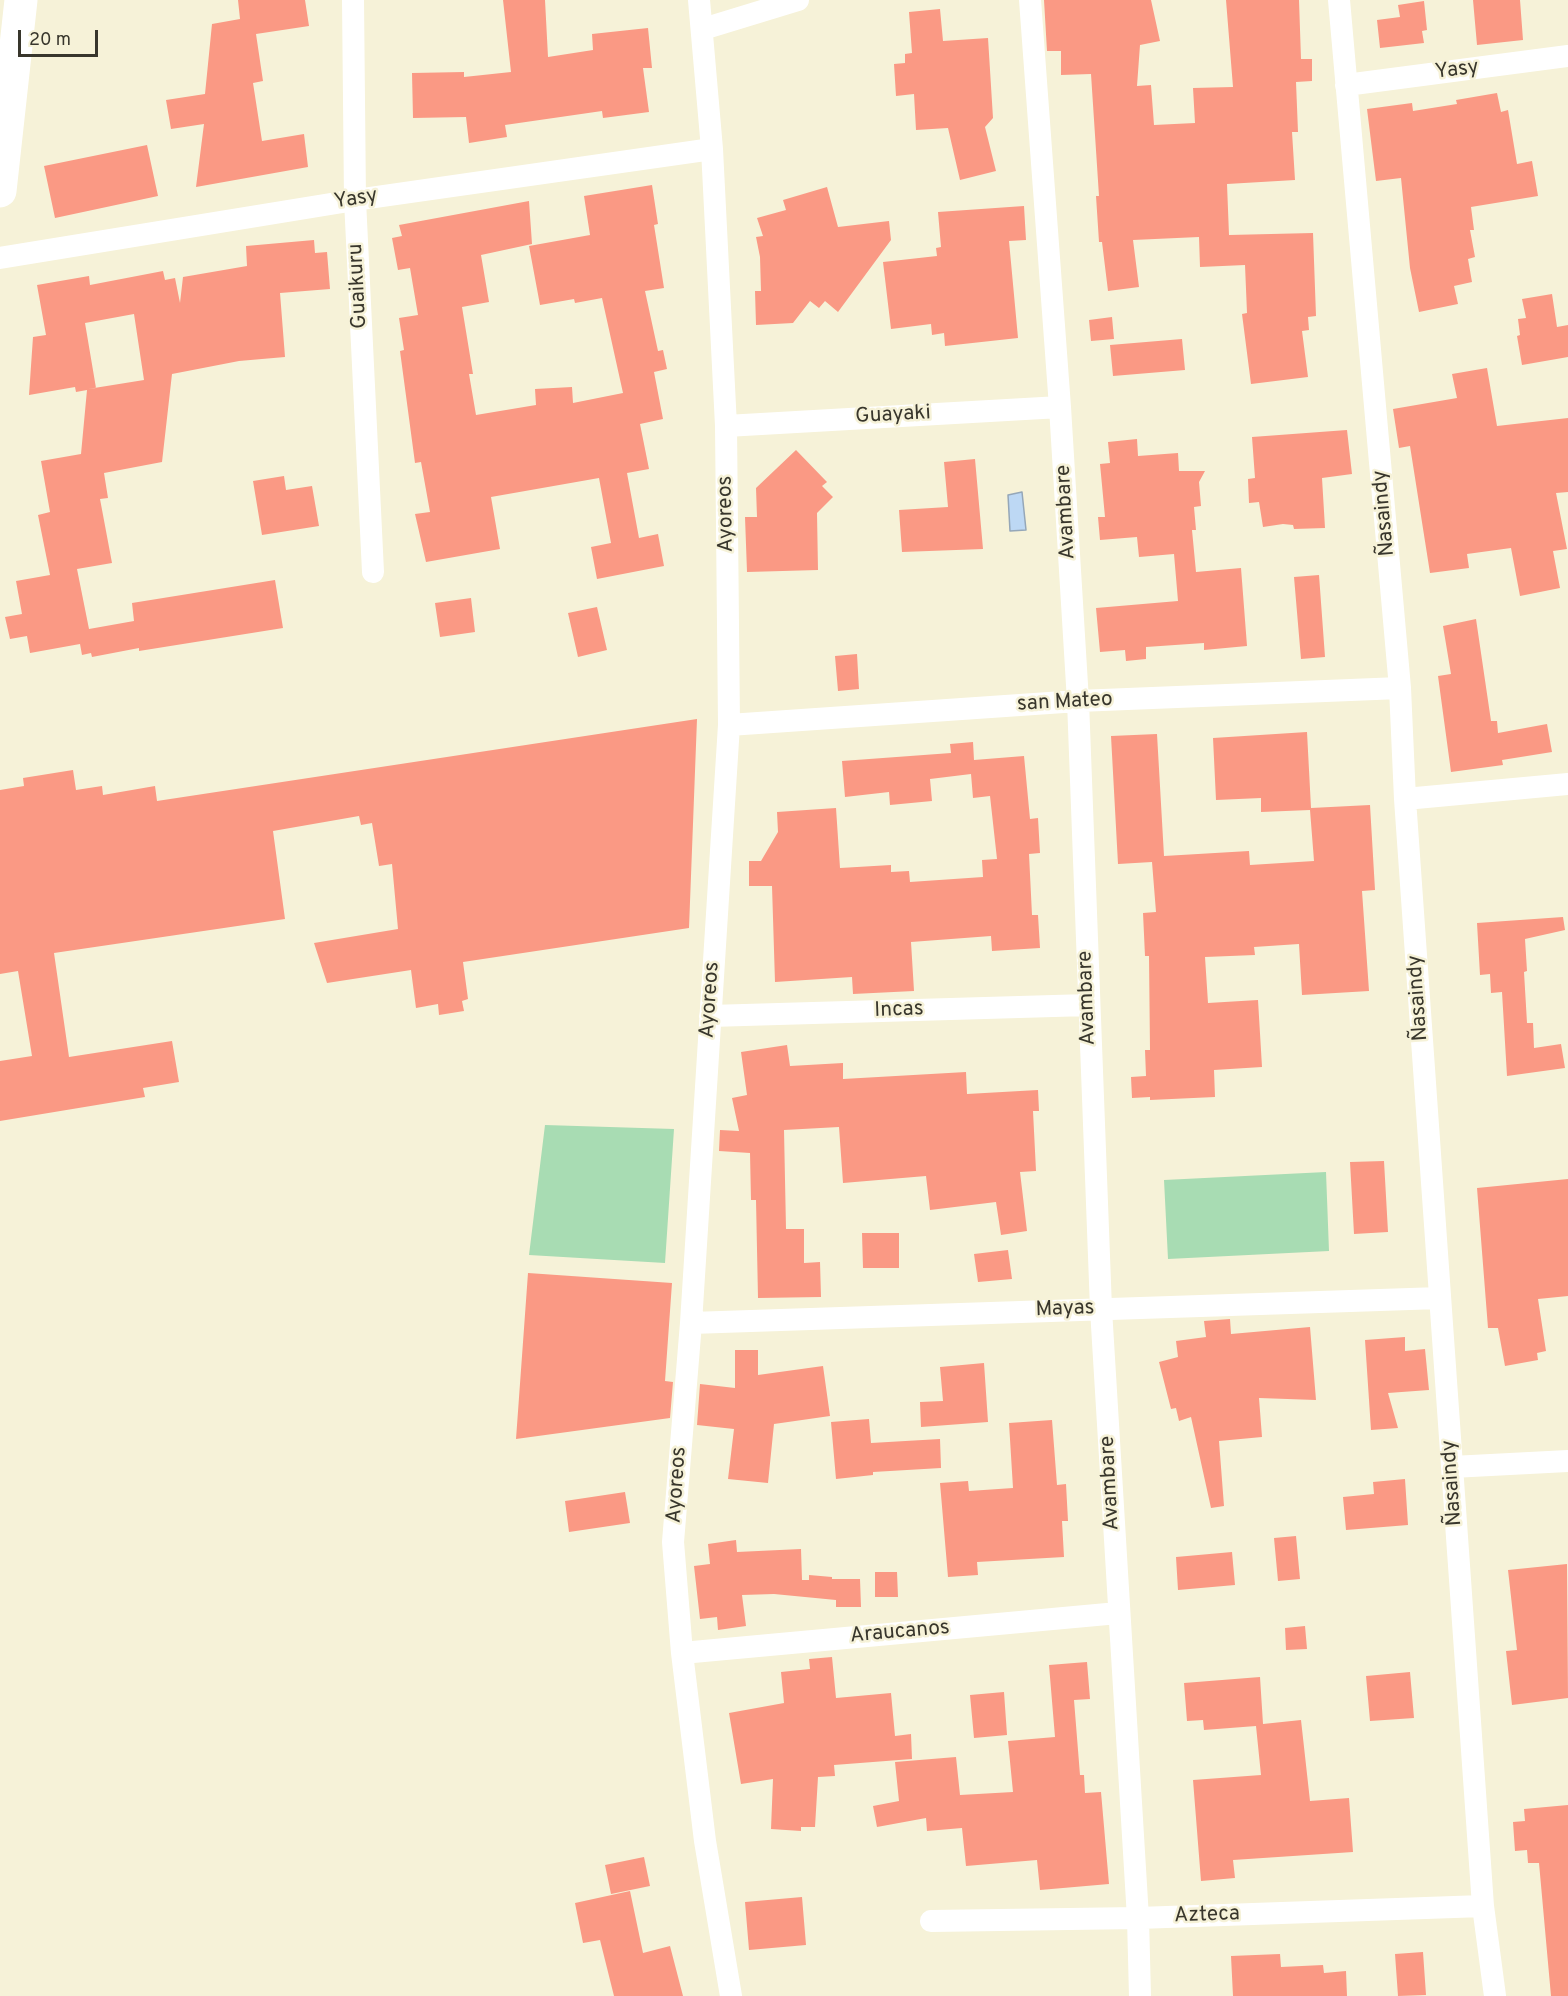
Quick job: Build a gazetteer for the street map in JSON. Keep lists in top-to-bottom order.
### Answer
{
  "streets": {
    "street": [
      "Yasy",
      "Guaikuru",
      "Guayaki",
      "Avambare",
      "Ñasaindy",
      "Ayoreos",
      "san Mateo",
      "Incas",
      "Mayas",
      "Araucanos",
      "Azteca"
    ]
  },
  "crossings": [
    ["Yasy", "Guaikuru"],
    ["Yasy", "Ñasaindy"],
    ["Yasy", "Ayoreos"],
    ["Guayaki", "Avambare"],
    ["Guayaki", "Ayoreos"],
    ["Avambare", "san Mateo"],
    ["Avambare", "Incas"],
    ["Avambare", "Mayas"],
    ["Avambare", "Araucanos"],
    ["Avambare", "Azteca"],
    ["Ñasaindy", "san Mateo"],
    ["Ñasaindy", "Mayas"],
    ["Ñasaindy", "Azteca"],
    ["Ayoreos", "san Mateo"],
    ["Ayoreos", "Incas"],
    ["Ayoreos", "Mayas"],
    ["Ayoreos", "Araucanos"]
  ],
  "scale_bar": "20 m"
}
